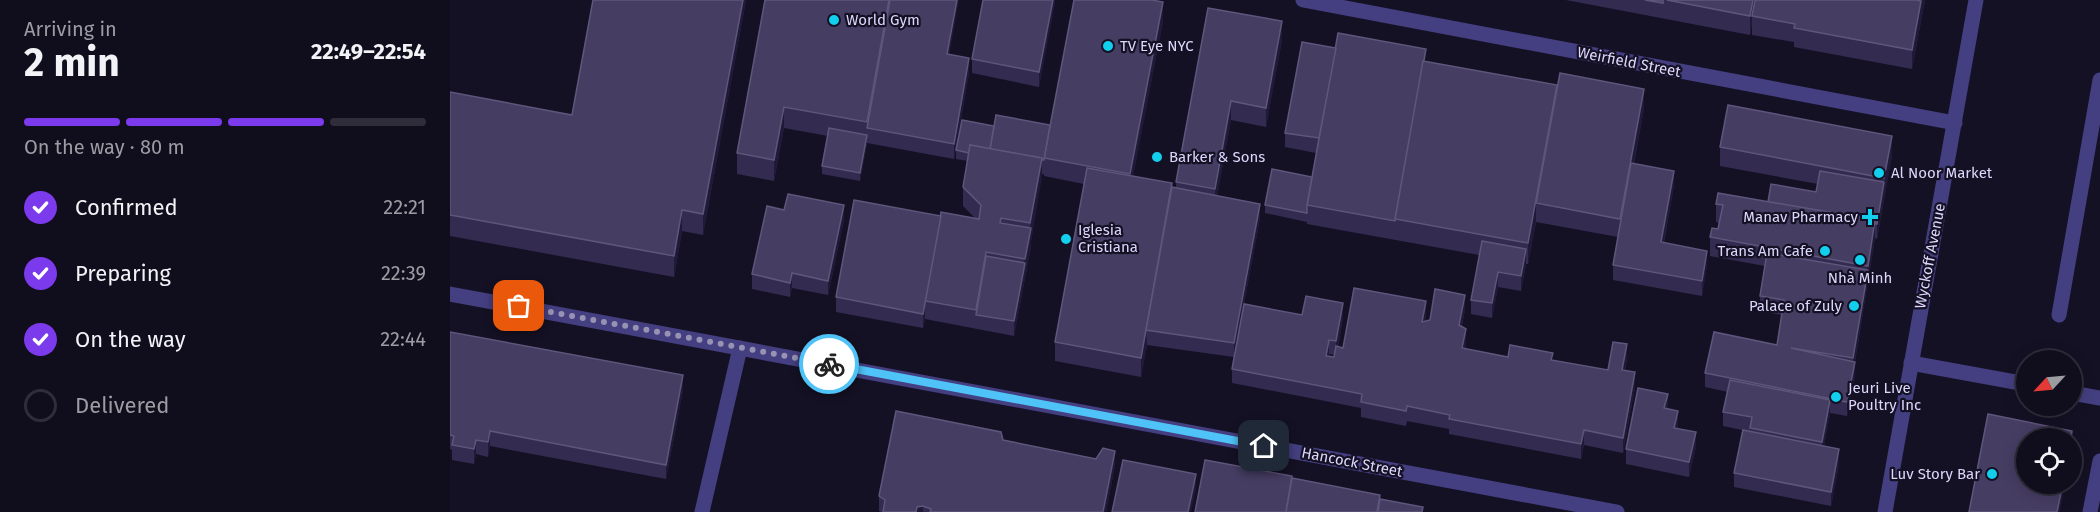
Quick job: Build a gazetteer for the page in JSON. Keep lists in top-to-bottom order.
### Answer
{
  "streets": {
    "street": ["Weirfield Street", "Wyckoff Avenue", "Hancock Street"]
  },
  "crossings": [
    ["Weirfield Street", "Wyckoff Avenue"]
  ],
  "places": {
    "other": [
      "World Gym",
      "TV Eye NYC",
      "Barker & Sons",
      "Al Noor Market",
      "Iglesia Cristiana",
      "Trans Am Cafe",
      "Nhà Minh",
      "Palace of Zuly",
      "Jeuri Live Poultry Inc",
      "Luv Story Bar"
    ],
    "health": ["Manav Pharmacy"]
  },
  "north": "bottom left",
  "page": {
    "heading": ["2 min", "Arriving in", "22:49–22:54"],
    "bar": "On the way · 80 m",
    "list": [
      ["Confirmed", "22:21"],
      ["Preparing", "22:39"],
      ["On the way", "22:44"],
      "Delivered"
    ]
  }
}
